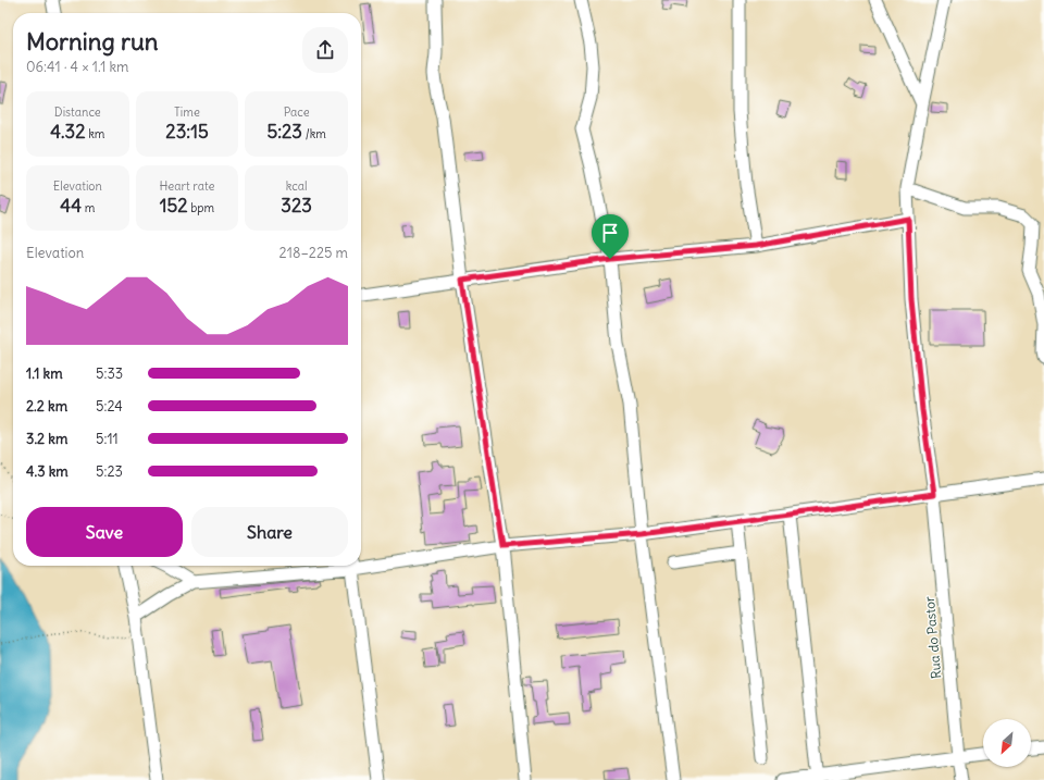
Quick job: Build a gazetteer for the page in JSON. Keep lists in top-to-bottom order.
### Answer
{
  "streets": {
    "street": ["Rua do Pastor"]
  },
  "north": "bottom left",
  "page": {
    "heading": ["Morning run", "06:41 · 4 × 1.1 km"],
    "stats": [
      ["Distance", "4.32 km"],
      ["Time", "23:15"],
      ["Pace", "5:23 /km"],
      ["Elevation", "44 m"],
      ["Heart rate", "152 bpm"],
      ["kcal", "323"]
    ],
    "chart": ["Elevation", "218–225 m"],
    "list": [
      {
        "name": "1.1 km",
        "note": "5:33"
      },
      {
        "name": "2.2 km",
        "note": "5:24"
      },
      {
        "name": "3.2 km",
        "note": "5:11"
      },
      {
        "name": "4.3 km",
        "note": "5:23"
      }
    ],
    "buttons": ["Save", "Share"]
  }
}
